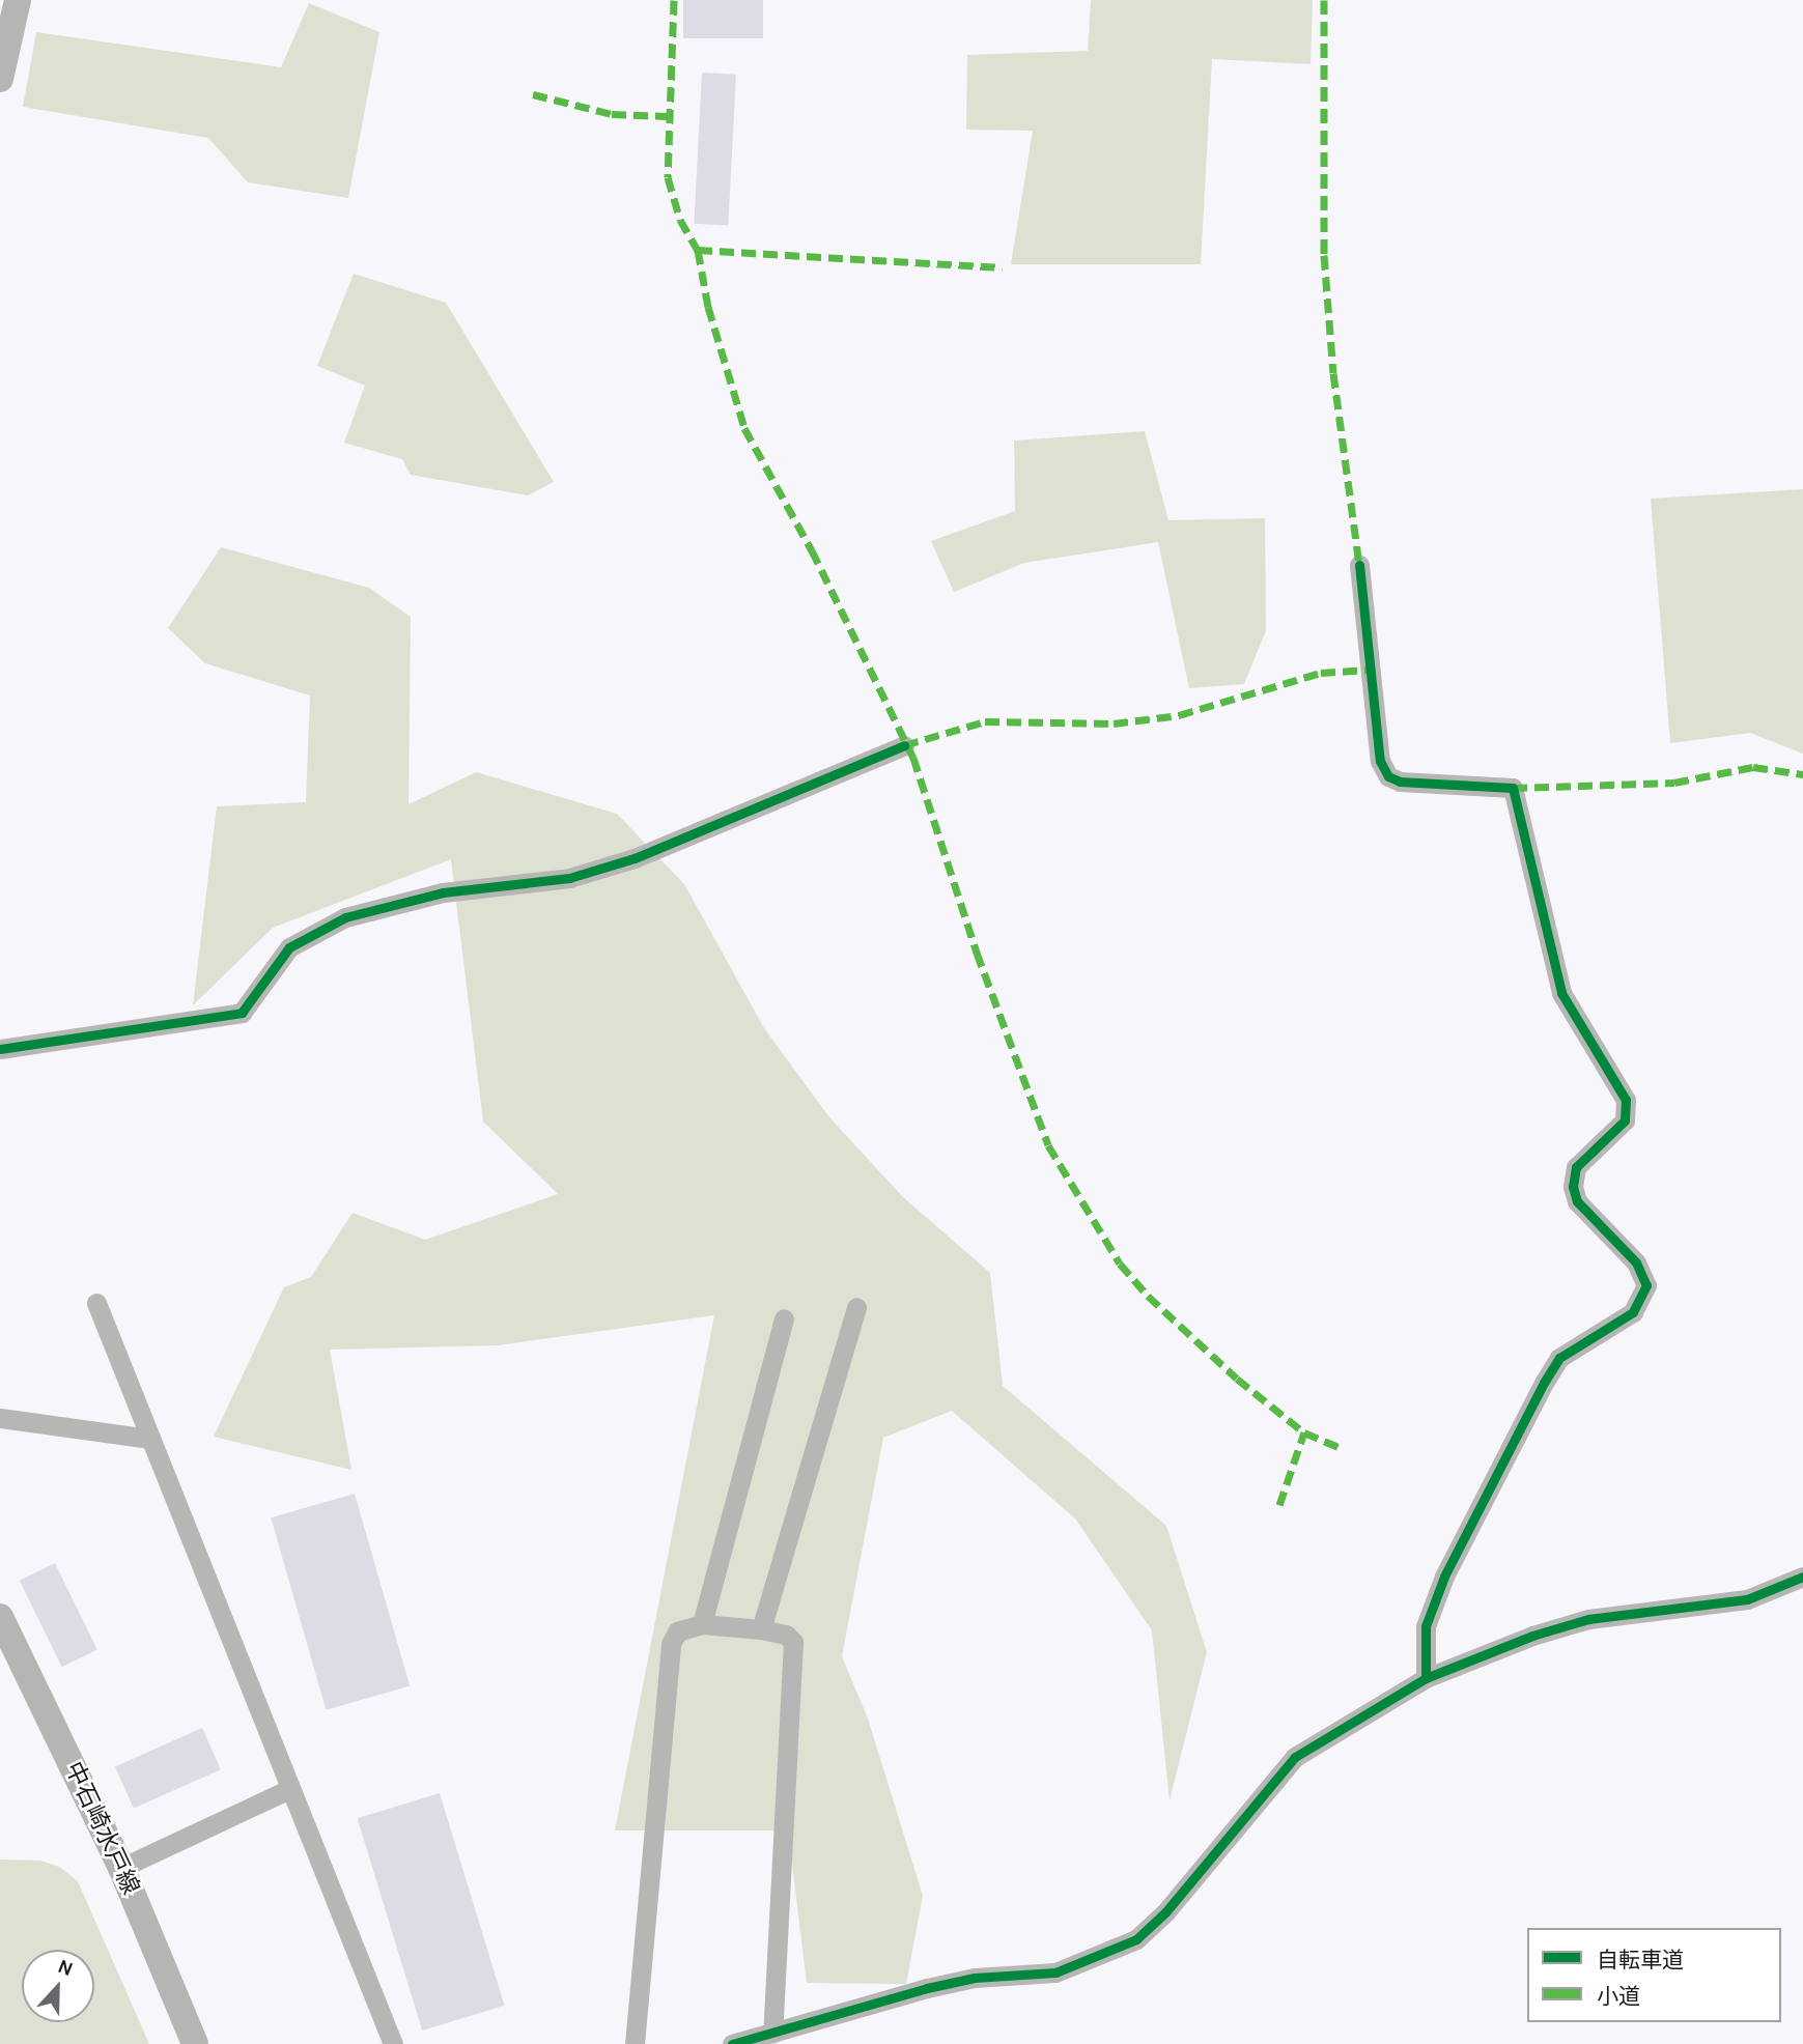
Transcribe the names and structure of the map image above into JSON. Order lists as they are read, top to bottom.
{
  "streets": {
    "main road": ["中石崎水戸線"]
  },
  "legend": ["自転車道", "小道"],
  "north": "top"
}
